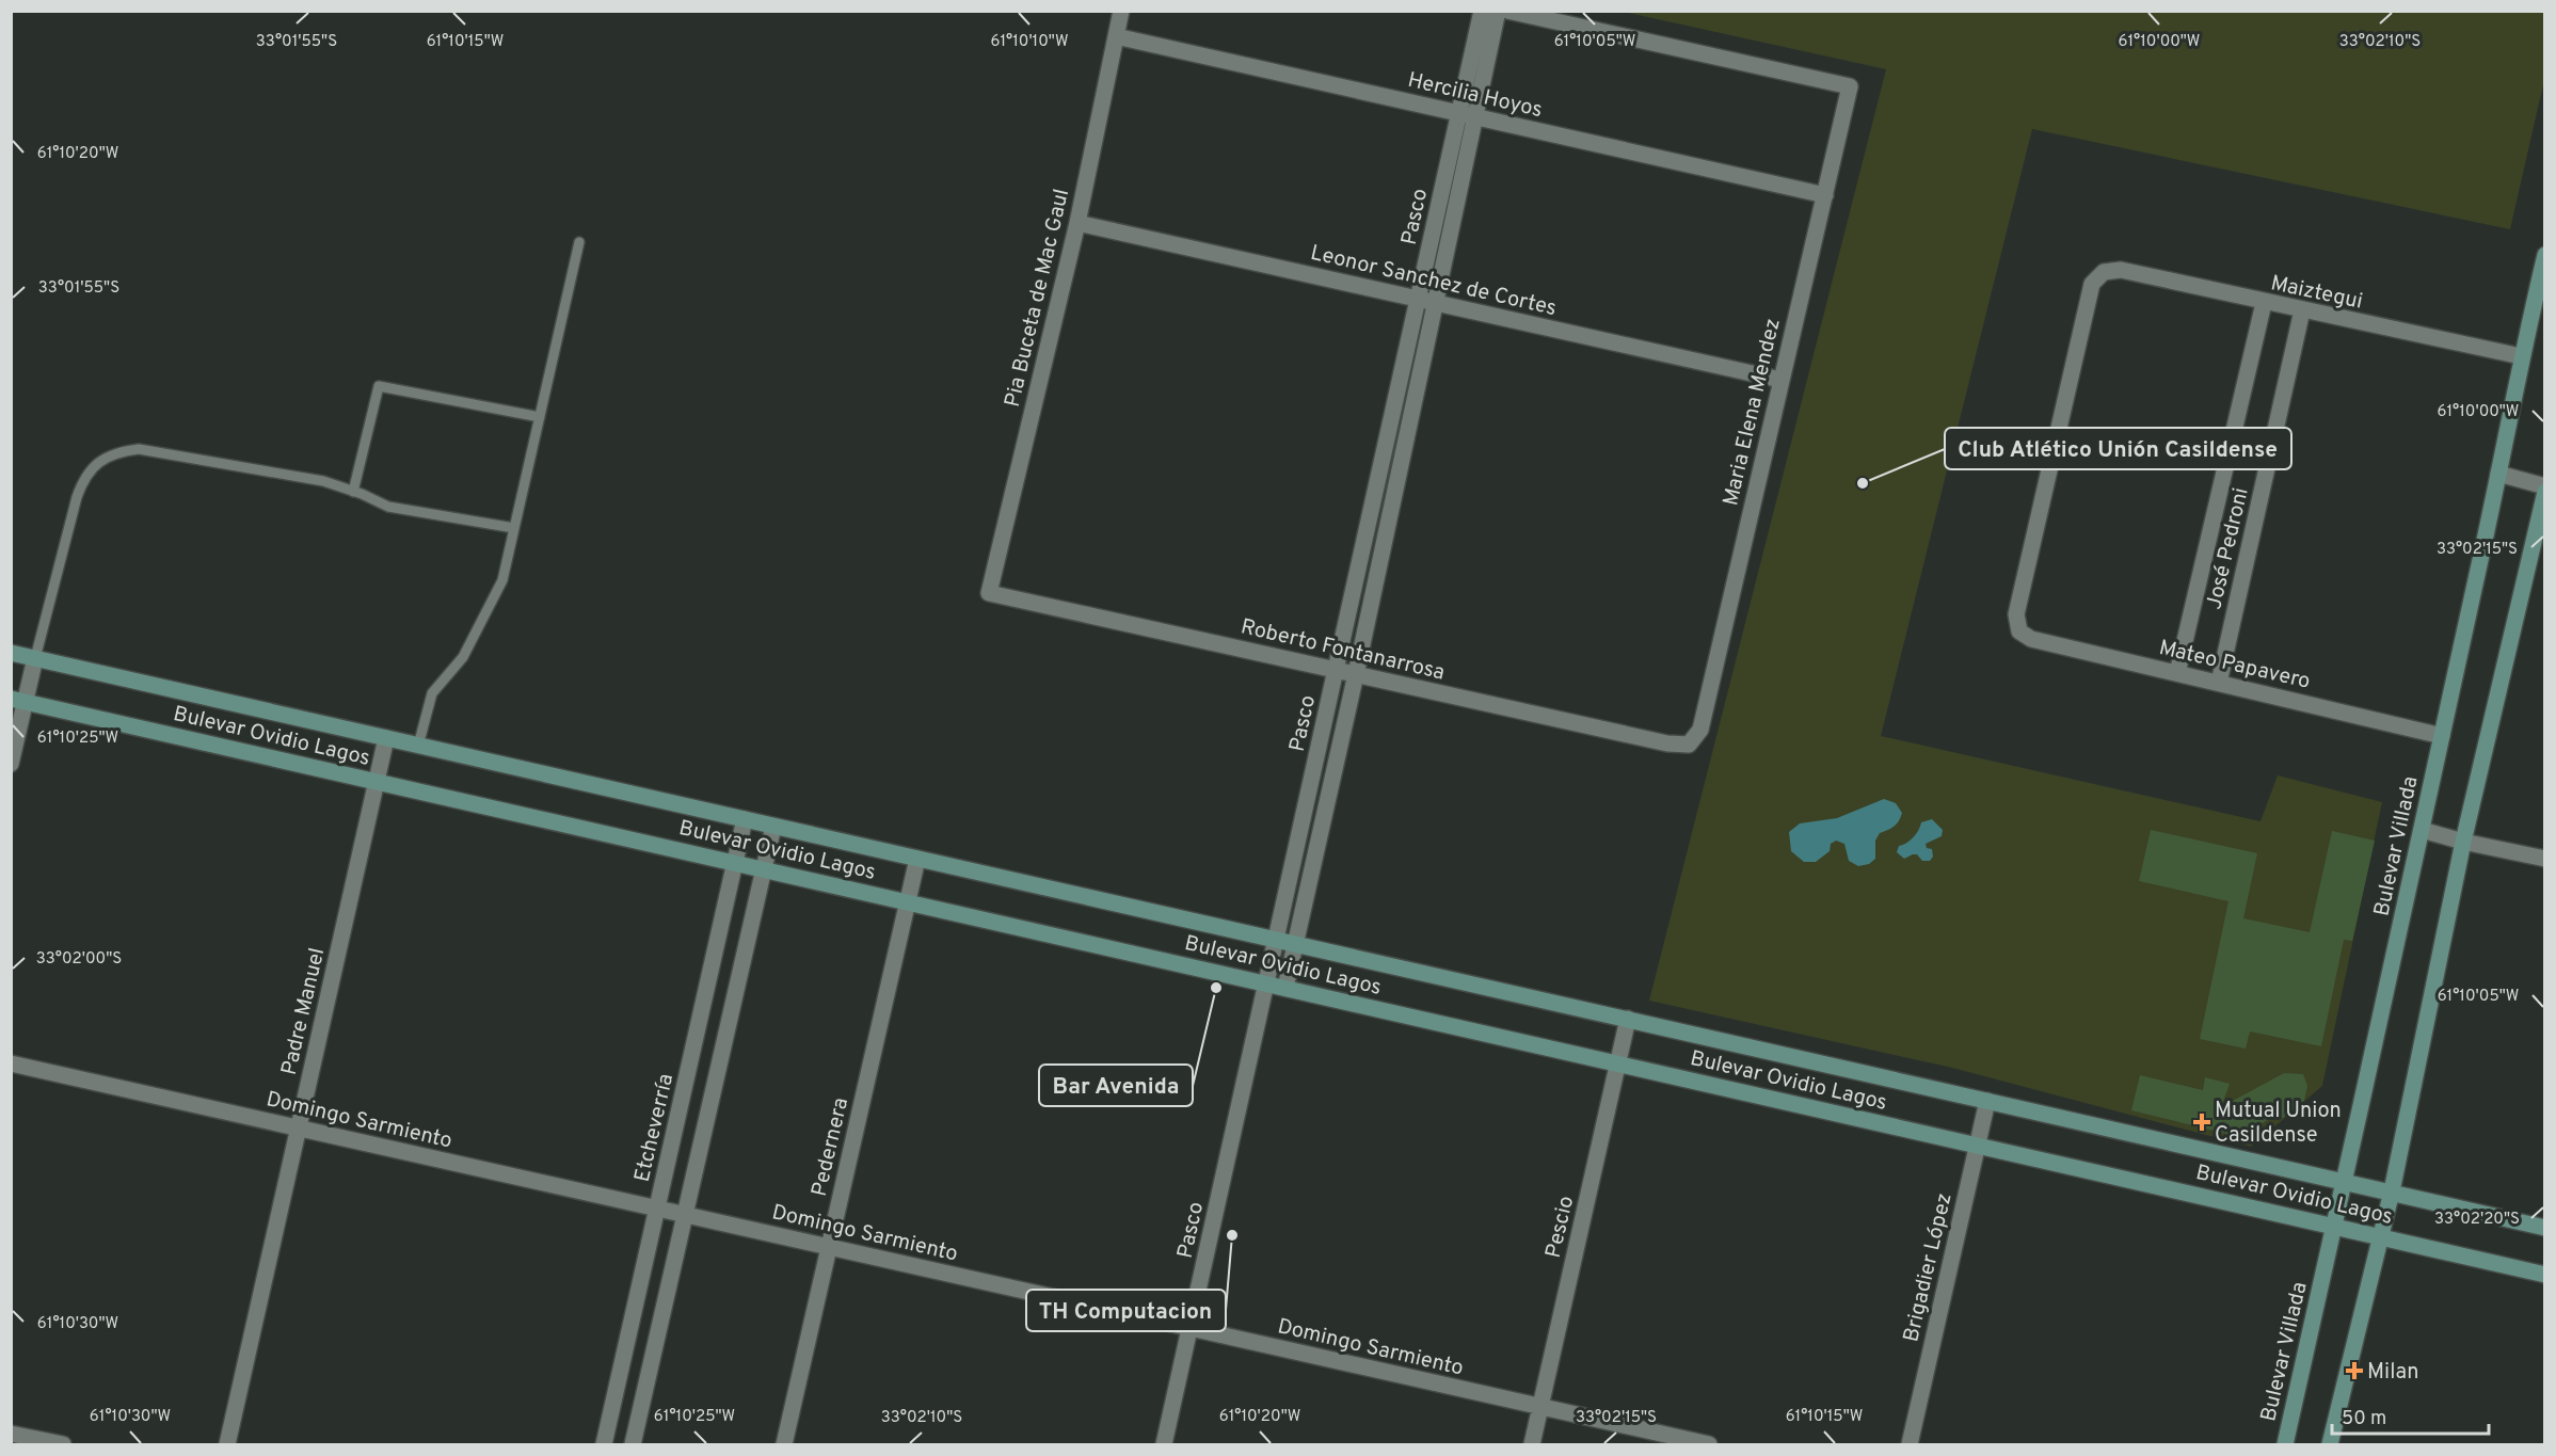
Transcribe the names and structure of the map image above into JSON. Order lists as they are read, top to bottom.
{
  "streets": {
    "main road": ["Bulevar Ovidio Lagos", "Bulevar Villada"],
    "street": [
      "Hercilia Hoyos",
      "Pasco",
      "Leonor Sanchez de Cortes",
      "Maiztegui",
      "Pia Buceta de Mac Gaul",
      "Maria Elena Mendez",
      "José Pedroni",
      "Roberto Fontanarrosa",
      "Mateo Papavero",
      "Padre Manuel",
      "Domingo Sarmiento",
      "Etcheverría",
      "Pedernera",
      "Pescio",
      "Brigadier López"
    ]
  },
  "crossings": [
    ["Hercilia Hoyos", "Pasco"],
    ["Hercilia Hoyos", "Pia Buceta de Mac Gaul"],
    ["Hercilia Hoyos", "Maria Elena Mendez"],
    ["Pasco", "Leonor Sanchez de Cortes"],
    ["Pasco", "Roberto Fontanarrosa"],
    ["Pasco", "Bulevar Ovidio Lagos"],
    ["Pasco", "Domingo Sarmiento"],
    ["Leonor Sanchez de Cortes", "Pia Buceta de Mac Gaul"],
    ["Leonor Sanchez de Cortes", "Maria Elena Mendez"],
    ["Maiztegui", "José Pedroni"],
    ["Maiztegui", "Mateo Papavero"],
    ["Maiztegui", "Bulevar Villada"],
    ["Pia Buceta de Mac Gaul", "Roberto Fontanarrosa"],
    ["Maria Elena Mendez", "Roberto Fontanarrosa"],
    ["José Pedroni", "Mateo Papavero"],
    ["Mateo Papavero", "Bulevar Villada"],
    ["Bulevar Ovidio Lagos", "Bulevar Villada"],
    ["Bulevar Ovidio Lagos", "Padre Manuel"],
    ["Bulevar Ovidio Lagos", "Etcheverría"],
    ["Bulevar Ovidio Lagos", "Pedernera"],
    ["Bulevar Ovidio Lagos", "Pescio"],
    ["Bulevar Ovidio Lagos", "Brigadier López"],
    ["Padre Manuel", "Domingo Sarmiento"],
    ["Domingo Sarmiento", "Etcheverría"],
    ["Domingo Sarmiento", "Pedernera"],
    ["Domingo Sarmiento", "Pescio"]
  ],
  "places": {
    "other": ["Club Atlético Unión Casildense", "Bar Avenida", "TH Computacion"],
    "health": ["Mutual Union Casildense", "Milan"]
  },
  "scale_bar": "50 m",
  "coordinates": [
    "33°01'55\"S",
    "33°02'10\"S",
    "61°10'15\"W",
    "61°10'10\"W",
    "61°10'05\"W",
    "61°10'00\"W",
    "61°10'20\"W",
    "33°02'15\"S",
    "61°10'25\"W",
    "33°02'00\"S",
    "33°02'20\"S",
    "61°10'30\"W"
  ]
}
